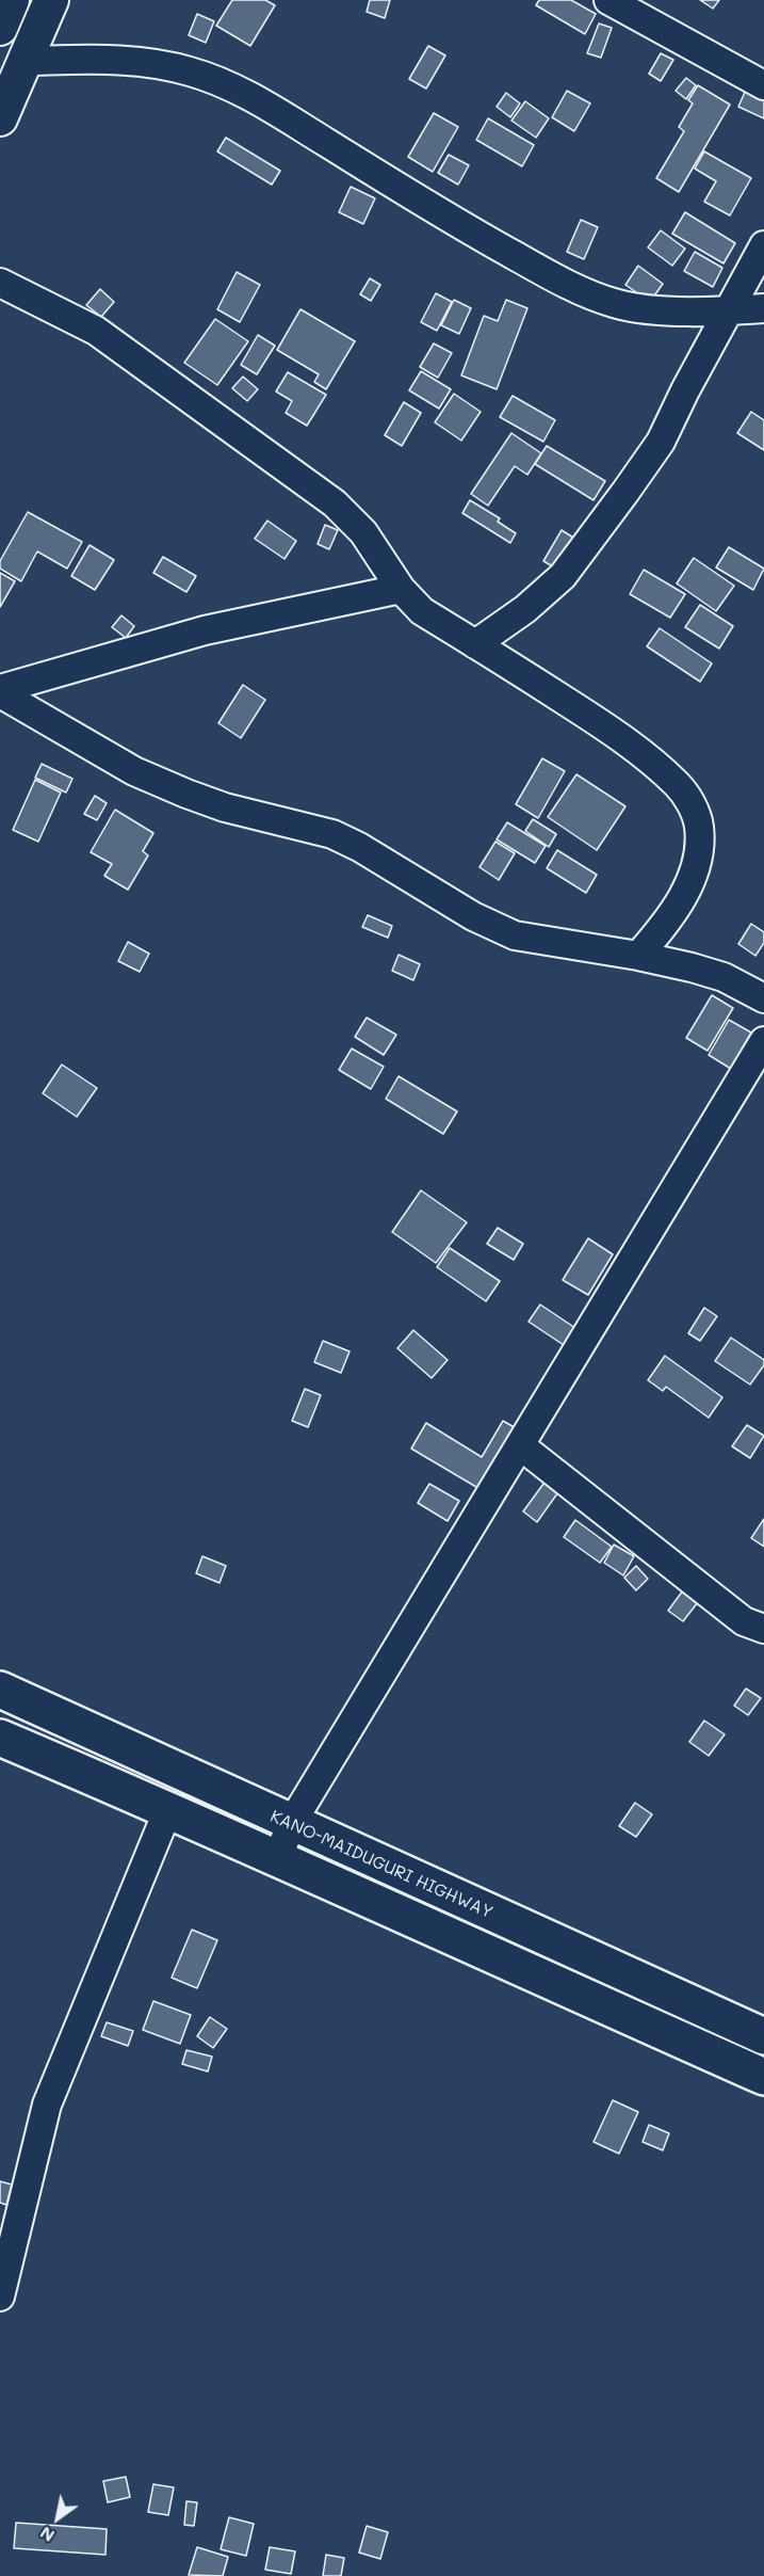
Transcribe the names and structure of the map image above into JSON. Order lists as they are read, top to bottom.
{
  "streets": {
    "highway": ["KANO-MAIDUGURI HIGHWAY"]
  },
  "north": "bottom left"
}
